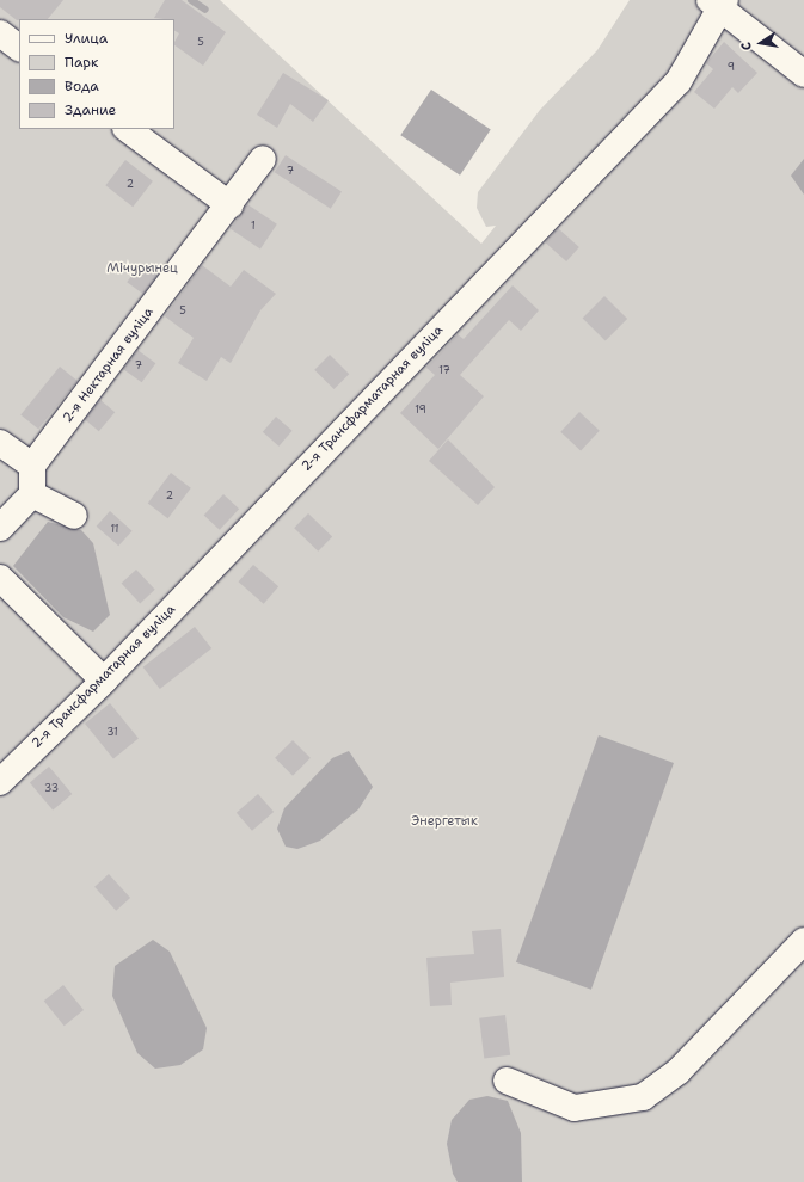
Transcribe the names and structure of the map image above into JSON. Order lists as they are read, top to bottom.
{
  "streets": {
    "lane": ["2-я Нектарная вуліца", "2-я Трансфарматарная вуліца"]
  },
  "parks": ["Мічурынец", "Энергетык"],
  "house_numbers": [
    "5",
    "9",
    "7",
    "2",
    "1",
    "5",
    "7",
    "17",
    "19",
    "2",
    "11",
    "31",
    "33"
  ],
  "legend": [
    "Улица",
    "Парк",
    "Вода",
    "Здание"
  ],
  "north": "left"
}
